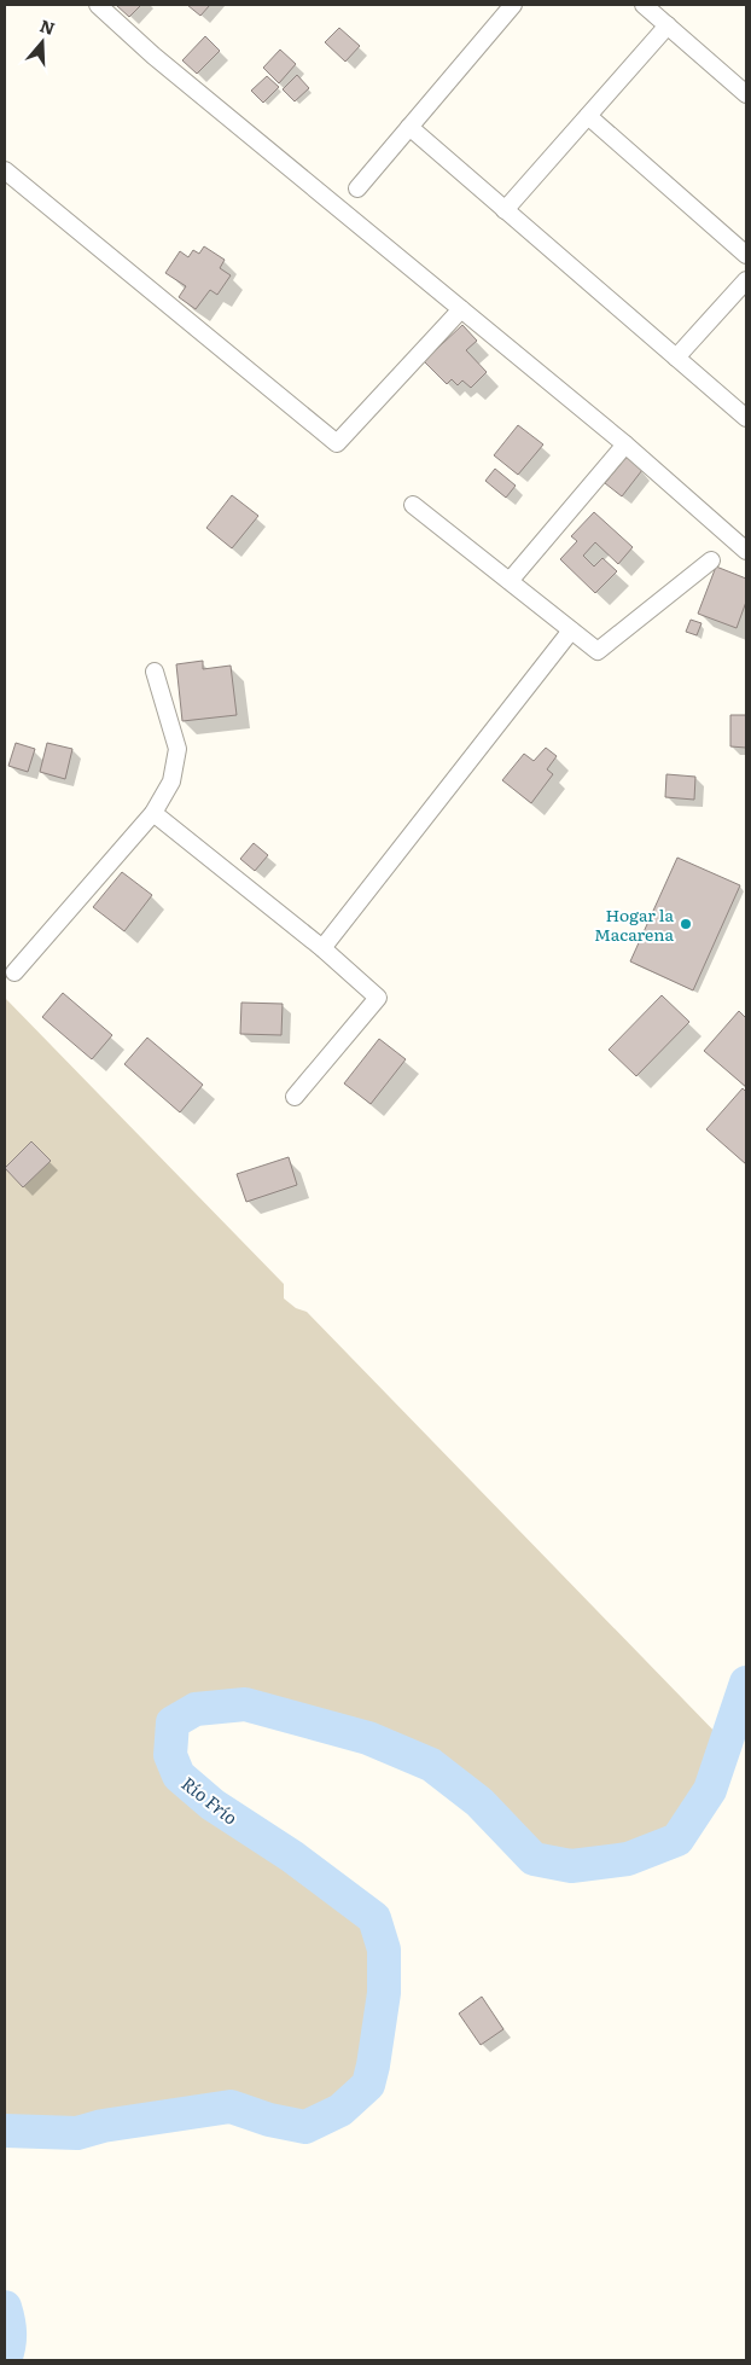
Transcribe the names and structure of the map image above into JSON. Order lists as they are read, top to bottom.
{
  "water": ["Río Frío"],
  "places": ["Hogar la Macarena"],
  "north": "top"
}
